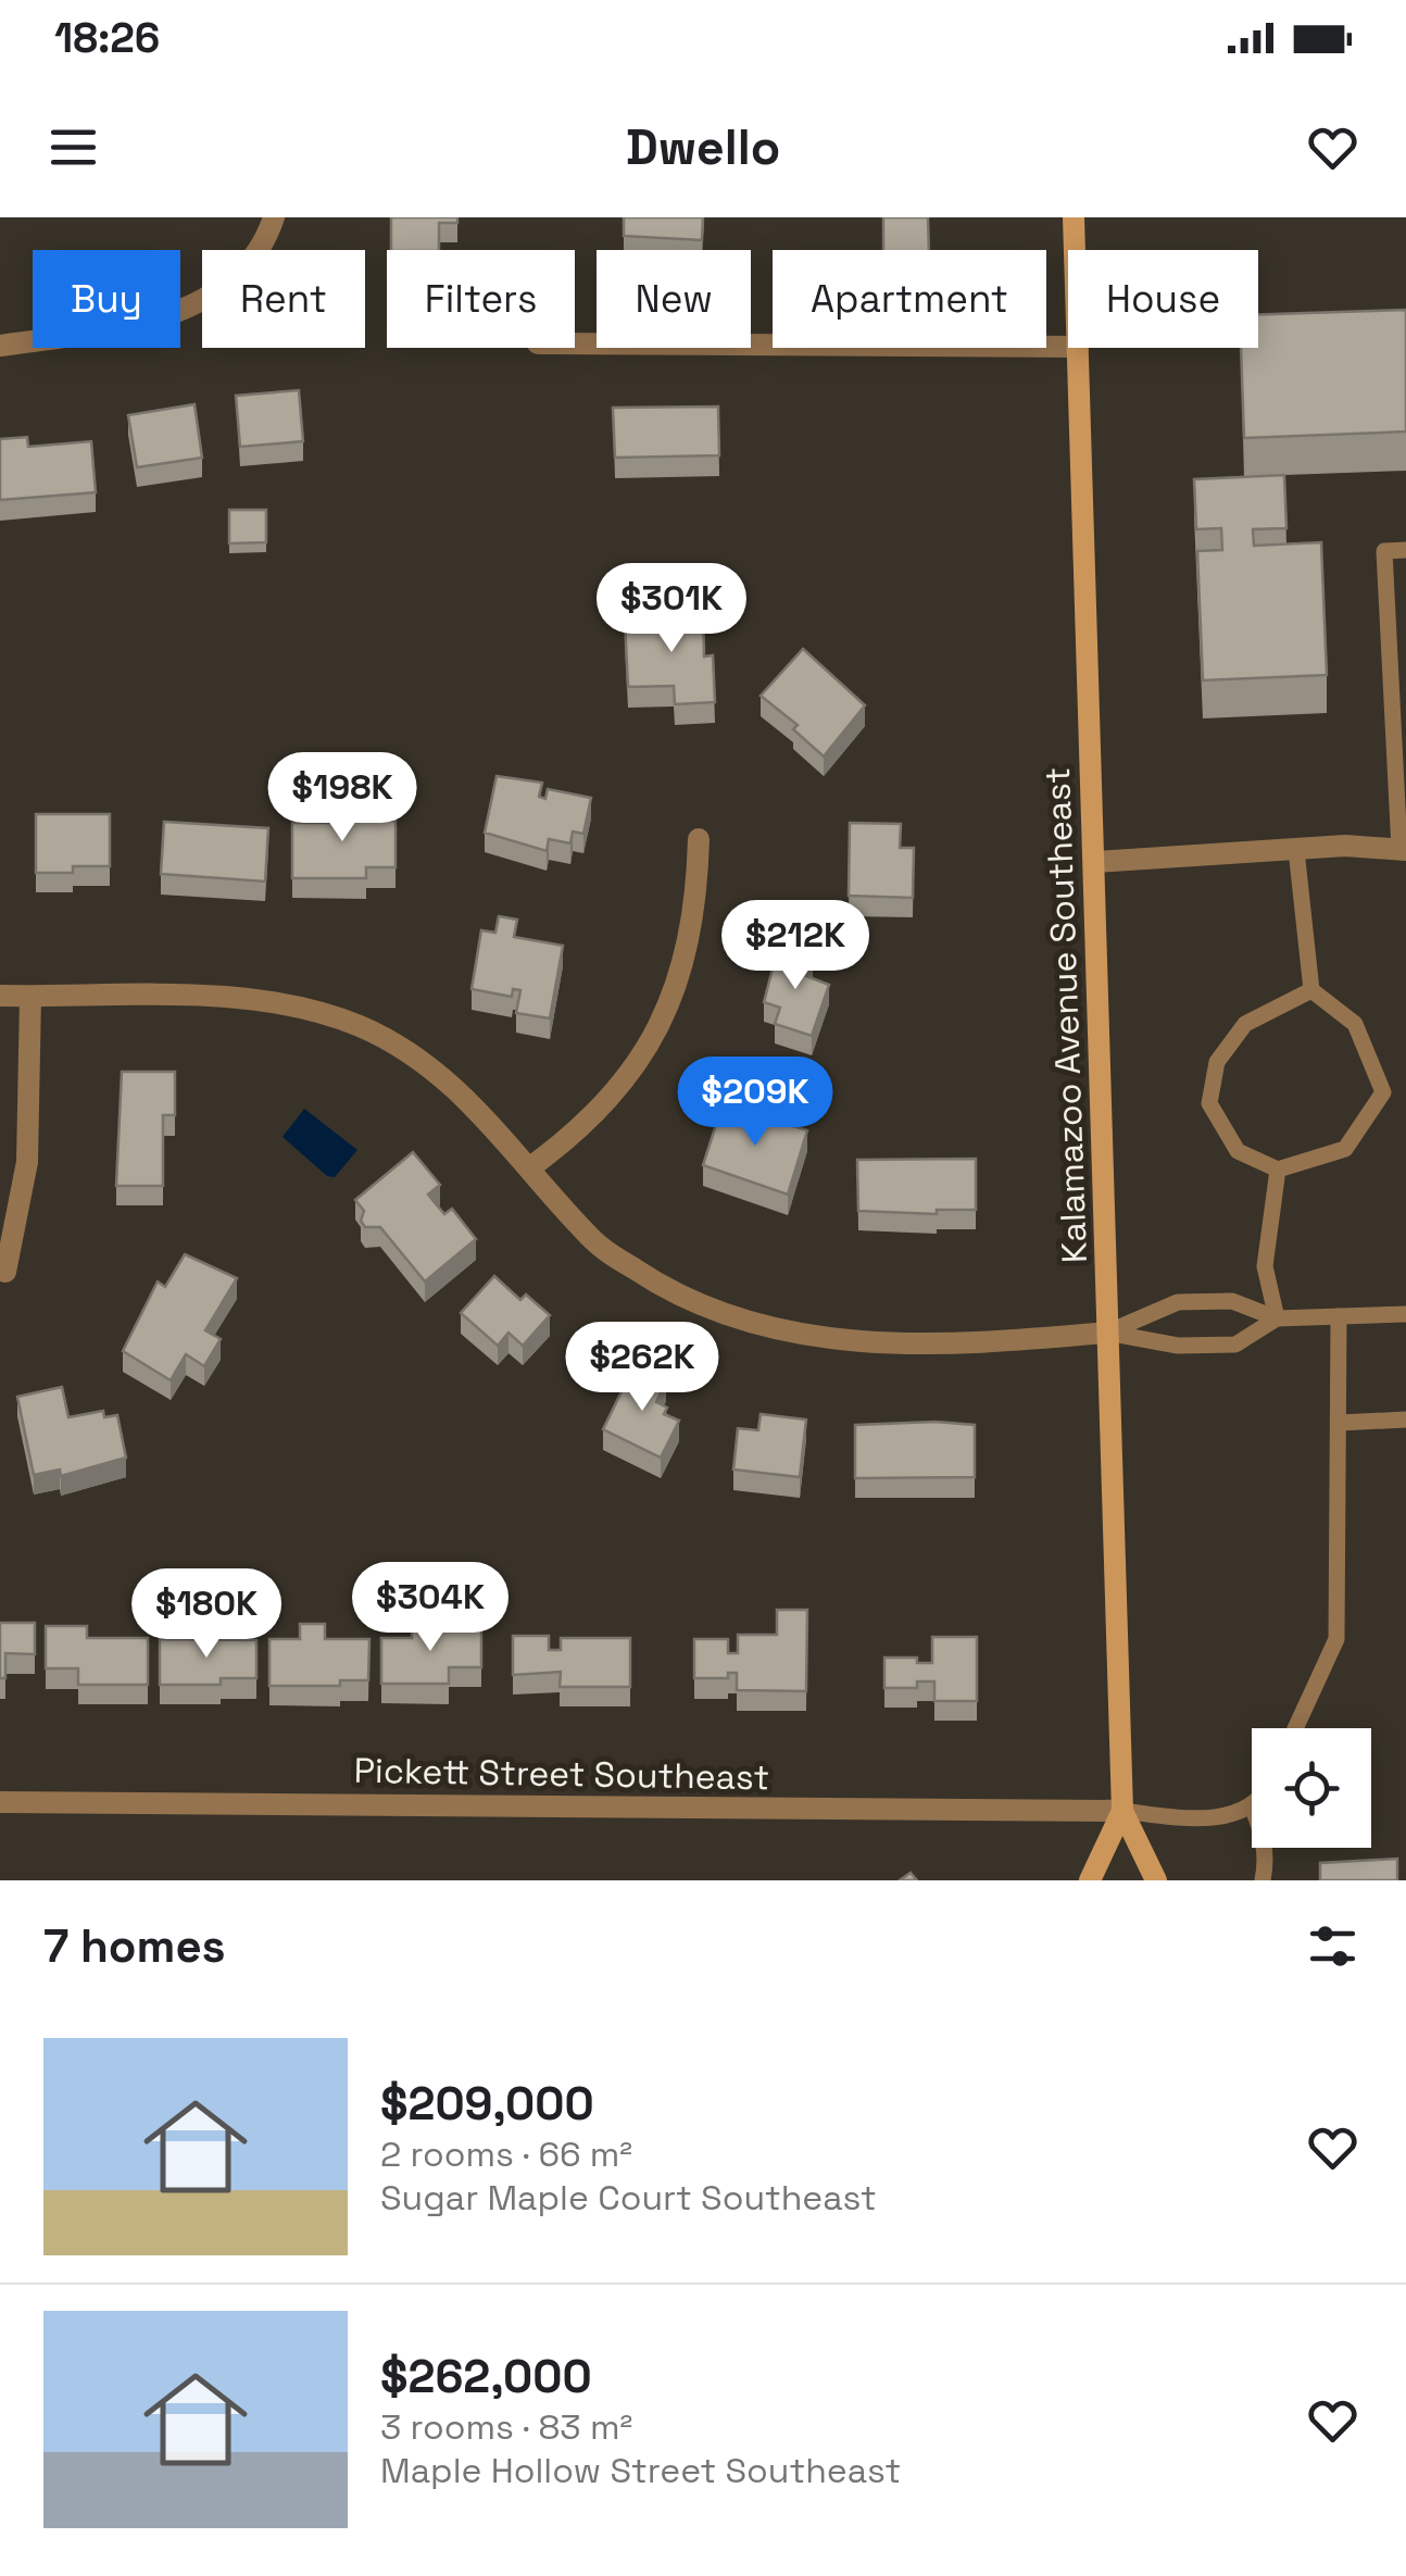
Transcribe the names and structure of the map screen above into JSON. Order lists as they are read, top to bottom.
{
  "streets": {
    "main road": ["Kalamazoo Avenue Southeast"],
    "street": ["Pickett Street Southeast"]
  },
  "crossings": [
    ["Kalamazoo Avenue Southeast", "Pickett Street Southeast"]
  ],
  "page": {
    "status": "18:26",
    "header": "Dwello",
    "chip": [
      "Buy",
      "Rent",
      "Filters",
      "New",
      "Apartment",
      "House"
    ],
    "price": [
      "$301K",
      "$198K",
      "$212K",
      "$209K",
      "$262K",
      "$304K",
      "$180K"
    ],
    "heading": "7 homes",
    "list": [
      {
        "name": "$209,000",
        "note": "2 rooms · 66 m² · Sugar Maple Court Southeast"
      },
      {
        "name": "$262,000",
        "note": "3 rooms · 83 m² · Maple Hollow Street Southeast"
      }
    ]
  }
}
